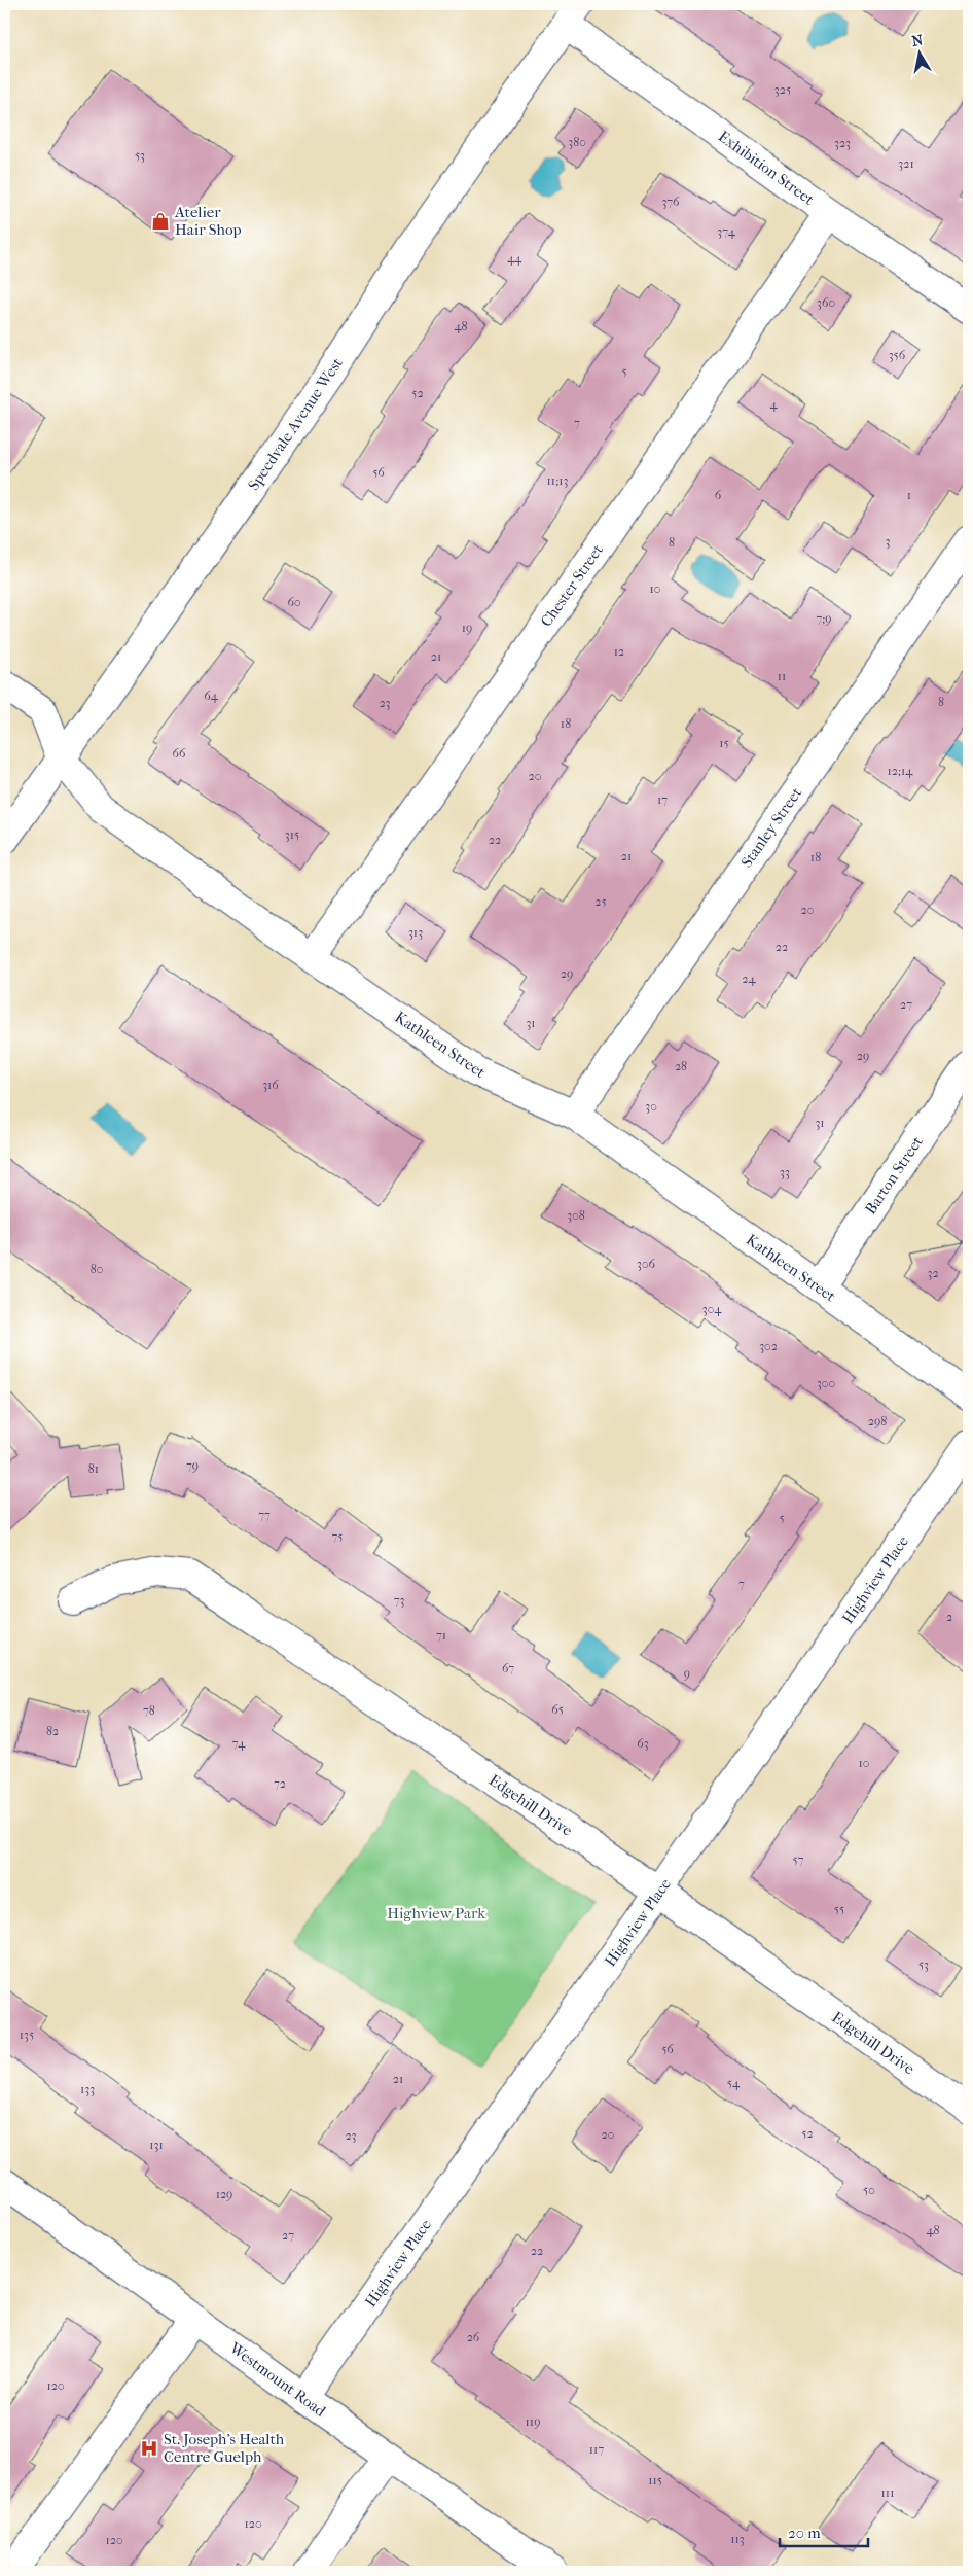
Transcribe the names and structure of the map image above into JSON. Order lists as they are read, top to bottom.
{
  "streets": {
    "street": [
      "Exhibition Street",
      "Speedvale Avenue West",
      "Chester Street",
      "Stanley Street",
      "Kathleen Street",
      "Barton Street",
      "Highview Place",
      "Edgehill Drive",
      "Westmount Road"
    ]
  },
  "crossings": [
    ["Exhibition Street", "Speedvale Avenue West"],
    ["Exhibition Street", "Chester Street"],
    ["Speedvale Avenue West", "Kathleen Street"],
    ["Chester Street", "Kathleen Street"],
    ["Stanley Street", "Kathleen Street"],
    ["Kathleen Street", "Barton Street"],
    ["Highview Place", "Edgehill Drive"],
    ["Highview Place", "Westmount Road"]
  ],
  "parks": ["Highview Park"],
  "places": {
    "shop": ["Atelier Hair Shop"],
    "hospital": ["St. Joseph's Health Centre Guelph"]
  },
  "house_numbers": [
    "325",
    "380",
    "323",
    "53",
    "321",
    "376",
    "374",
    "44",
    "360",
    "48",
    "356",
    "5",
    "52",
    "4",
    "7",
    "56",
    "11;13",
    "6",
    "1",
    "3",
    "8",
    "10",
    "60",
    "7;9",
    "19",
    "12",
    "21",
    "11",
    "64",
    "8",
    "23",
    "18",
    "15",
    "66",
    "12;14",
    "20",
    "17",
    "315",
    "22",
    "21",
    "18",
    "25",
    "20",
    "313",
    "22",
    "29",
    "24",
    "27",
    "31",
    "29",
    "28",
    "316",
    "30",
    "31",
    "33",
    "308",
    "306",
    "80",
    "32",
    "304",
    "302",
    "300",
    "298",
    "79",
    "81",
    "77",
    "5",
    "75",
    "7",
    "73",
    "2",
    "71",
    "67",
    "9",
    "65",
    "78",
    "82",
    "74",
    "63",
    "10",
    "72",
    "57",
    "55",
    "53",
    "135",
    "56",
    "21",
    "54",
    "133",
    "52",
    "20",
    "23",
    "131",
    "50",
    "129",
    "48",
    "27",
    "22",
    "26",
    "120",
    "119",
    "117",
    "115",
    "111",
    "120",
    "113",
    "120"
  ],
  "scale_bar": "20 m",
  "north": "top"
}
